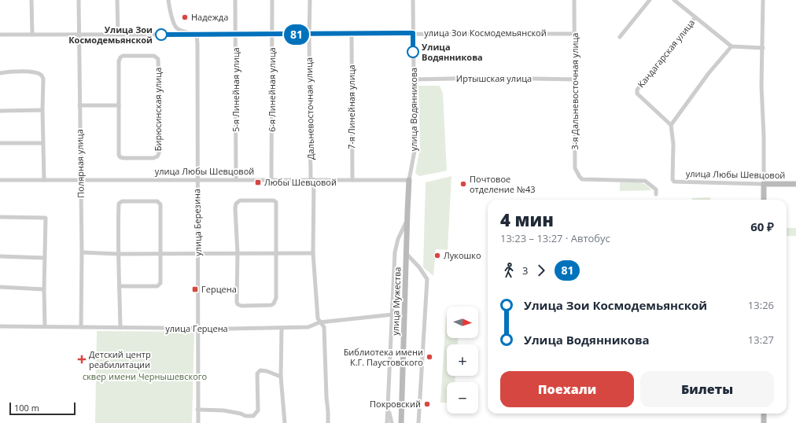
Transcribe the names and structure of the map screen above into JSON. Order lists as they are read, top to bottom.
{
  "streets": {
    "street": [
      "улица Зои Космодемьянской",
      "Кандагарская улица",
      "Иртышская улица",
      "5-я Линейная улица",
      "6-я Линейная улица",
      "3-я Дальневосточная улица",
      "7-я Линейная улица",
      "Дальневосточная улица",
      "Бирюсинская улица",
      "улица Водянникова",
      "Полярная улица",
      "улица Любы Шевцовой",
      "улица Березина",
      "улица Мужества",
      "улица Герцена"
    ]
  },
  "crossings": [
    ["улица Зои Космодемьянской", "5-я Линейная улица"],
    ["улица Зои Космодемьянской", "6-я Линейная улица"],
    ["улица Зои Космодемьянской", "3-я Дальневосточная улица"],
    ["улица Зои Космодемьянской", "7-я Линейная улица"],
    ["улица Зои Космодемьянской", "Дальневосточная улица"],
    ["улица Зои Космодемьянской", "улица Водянникова"],
    ["улица Зои Космодемьянской", "Полярная улица"],
    ["улица Зои Космодемьянской", "улица Березина"],
    ["Кандагарская улица", "улица Любы Шевцовой"],
    ["Иртышская улица", "3-я Дальневосточная улица"],
    ["Иртышская улица", "улица Водянникова"],
    ["5-я Линейная улица", "улица Любы Шевцовой"],
    ["6-я Линейная улица", "улица Любы Шевцовой"],
    ["7-я Линейная улица", "улица Любы Шевцовой"],
    ["Дальневосточная улица", "улица Любы Шевцовой"],
    ["Дальневосточная улица", "улица Герцена"],
    ["улица Водянникова", "улица Любы Шевцовой"],
    ["улица Водянникова", "улица Мужества"],
    ["Полярная улица", "улица Любы Шевцовой"],
    ["Полярная улица", "улица Герцена"],
    ["улица Любы Шевцовой", "улица Березина"],
    ["улица Любы Шевцовой", "улица Мужества"],
    ["улица Березина", "улица Герцена"]
  ],
  "parks": ["сквер имени Чернышевского"],
  "places": {
    "other": [
      "Надежда",
      "Улица Зои Космодемьянской",
      "Улица Водянникова",
      "Почтовое отделение №43",
      "Лукошко",
      "Библиотека имени К.Г. Паустовского",
      "Покровский"
    ],
    "transit": ["Любы Шевцовой", "Герцена"],
    "health": ["Детский центр реабилитации"]
  },
  "lines": ["bus line 81"],
  "scale_bar": "100 m",
  "north": "right",
  "page": {
    "on_map": "81",
    "heading": ["4 мин", "13:23 – 13:27 · Автобус", "60 ₽"],
    "legs": ["3", "81"],
    "list": [
      {
        "name": "Улица Зои Космодемьянской",
        "value": "13:26"
      },
      {
        "name": "Улица Водянникова",
        "value": "13:27"
      }
    ],
    "map_buttons": ["+", "−"],
    "buttons": ["Поехали", "Билеты"],
    "scale": "100 m"
  }
}
